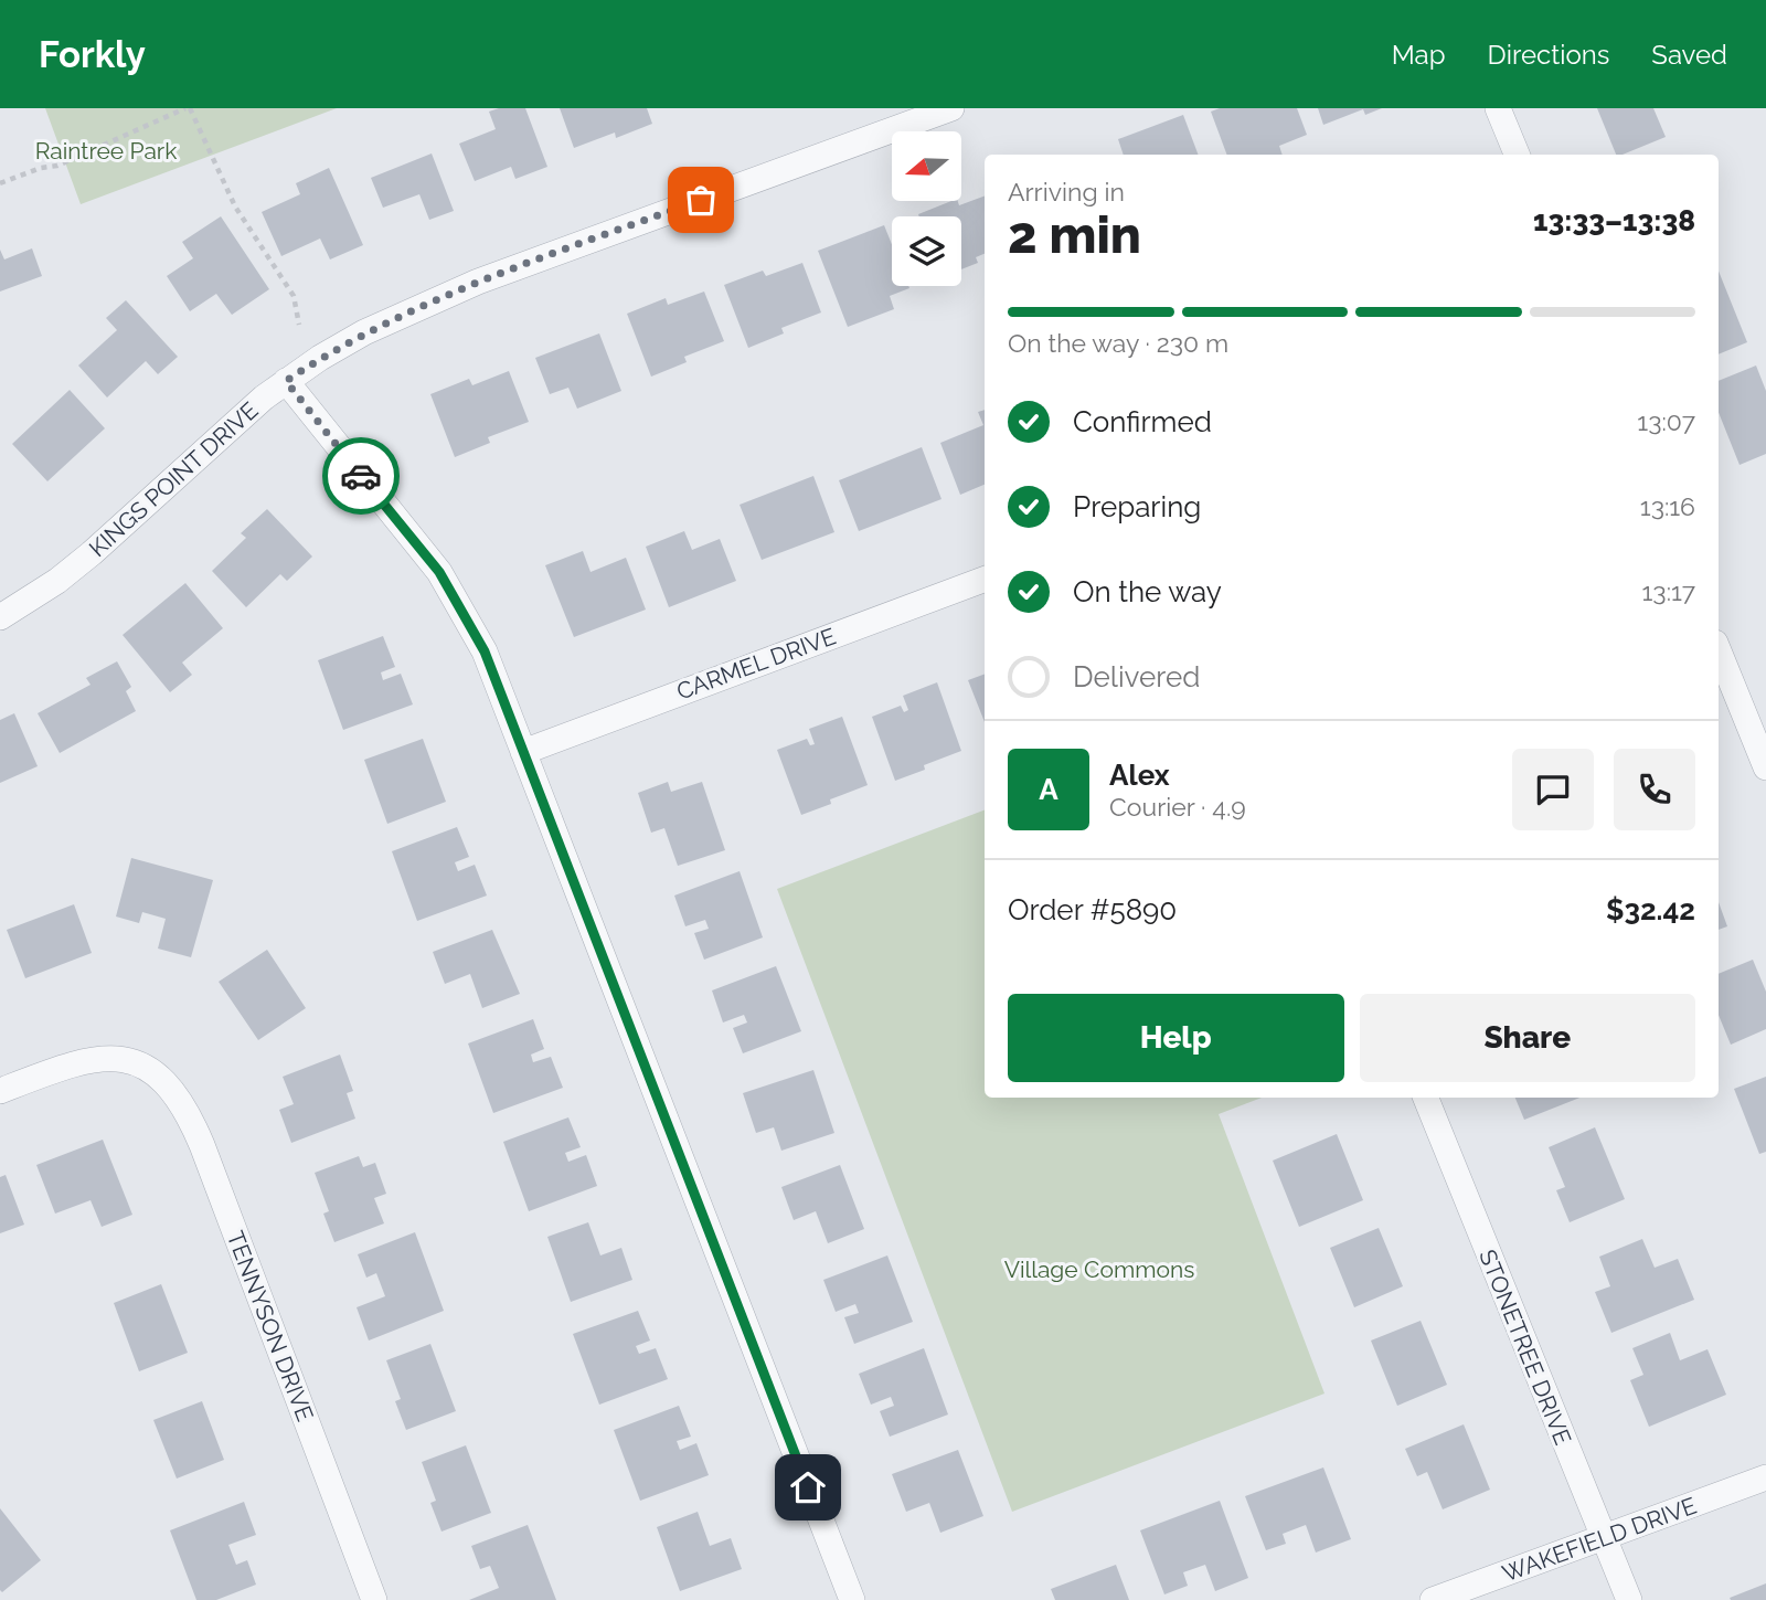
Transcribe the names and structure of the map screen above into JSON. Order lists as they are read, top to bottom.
{
  "streets": {
    "street": [
      "KINGS POINT DRIVE",
      "CARMEL DRIVE",
      "TENNYSON DRIVE",
      "STONETREE DRIVE",
      "WAKEFIELD DRIVE"
    ]
  },
  "crossings": [
    ["STONETREE DRIVE", "WAKEFIELD DRIVE"]
  ],
  "parks": ["Raintree Park", "Village Commons"],
  "north": "left",
  "page": {
    "header": "Forkly",
    "nav": ["Map", "Directions", "Saved"],
    "heading": ["2 min", "Arriving in", "13:33–13:38"],
    "panel": [
      "Alex",
      "Courier · 4.9",
      "Order #5890",
      "$32.42"
    ],
    "bar": "On the way · 230 m",
    "list": [
      ["Confirmed", "13:07"],
      ["Preparing", "13:16"],
      ["On the way", "13:17"],
      "Delivered"
    ],
    "round": "A",
    "buttons": ["Help", "Share"]
  }
}
